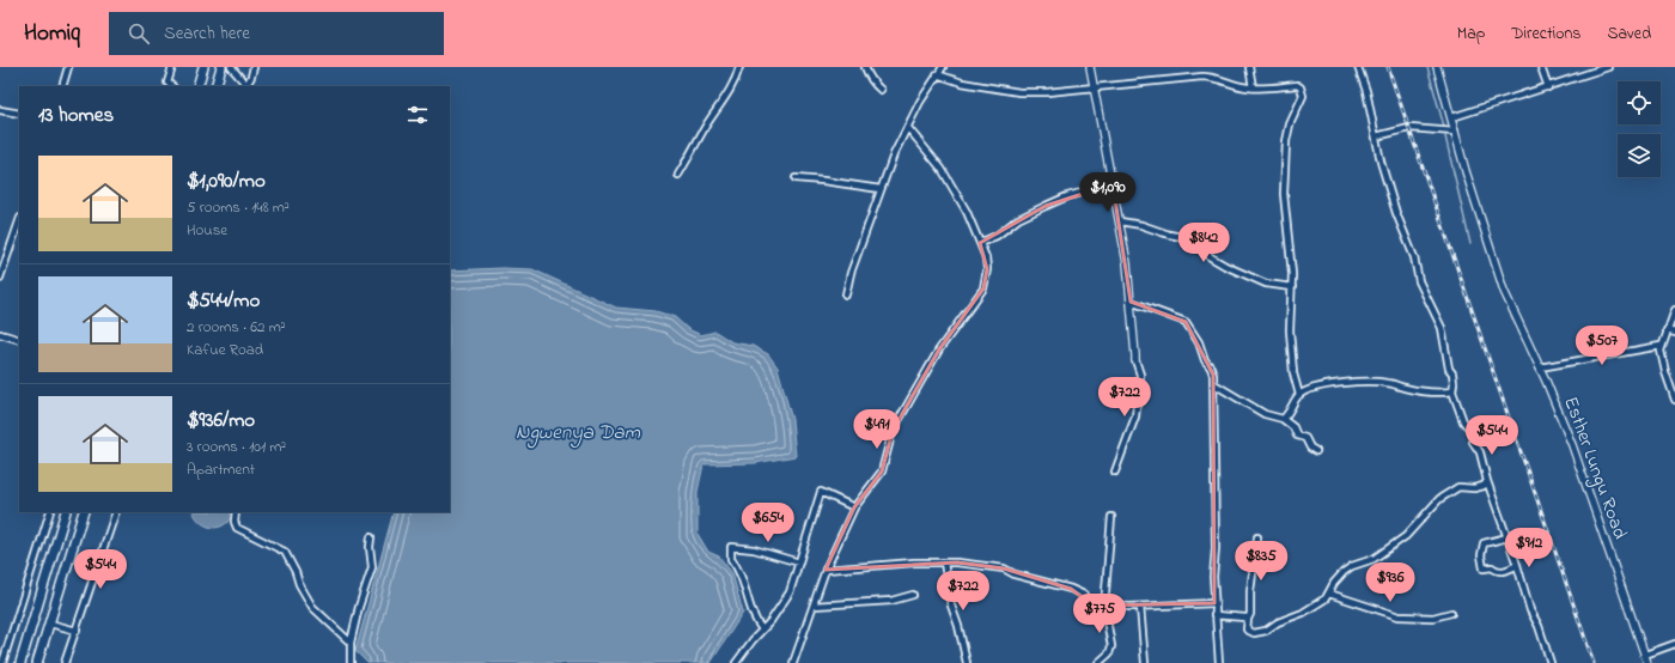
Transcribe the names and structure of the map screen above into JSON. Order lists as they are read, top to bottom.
{
  "streets": {
    "street": ["Esther Lungu Road"]
  },
  "water": ["Ngwenya Dam"],
  "page": {
    "header": "Homiq",
    "search": "Search here",
    "nav": ["Map", "Directions", "Saved"],
    "heading": "13 homes",
    "list": [
      {
        "name": "$1,090/mo",
        "note": "5 rooms · 148 m² · House"
      },
      {
        "name": "$544/mo",
        "note": "2 rooms · 62 m² · Kafue Road"
      },
      {
        "name": "$936/mo",
        "note": "3 rooms · 101 m² · Apartment"
      }
    ],
    "price": [
      "$1,090",
      "$842",
      "$507",
      "$722",
      "$491",
      "$544",
      "$654",
      "$912",
      "$835",
      "$544",
      "$936",
      "$722",
      "$775"
    ]
  }
}
